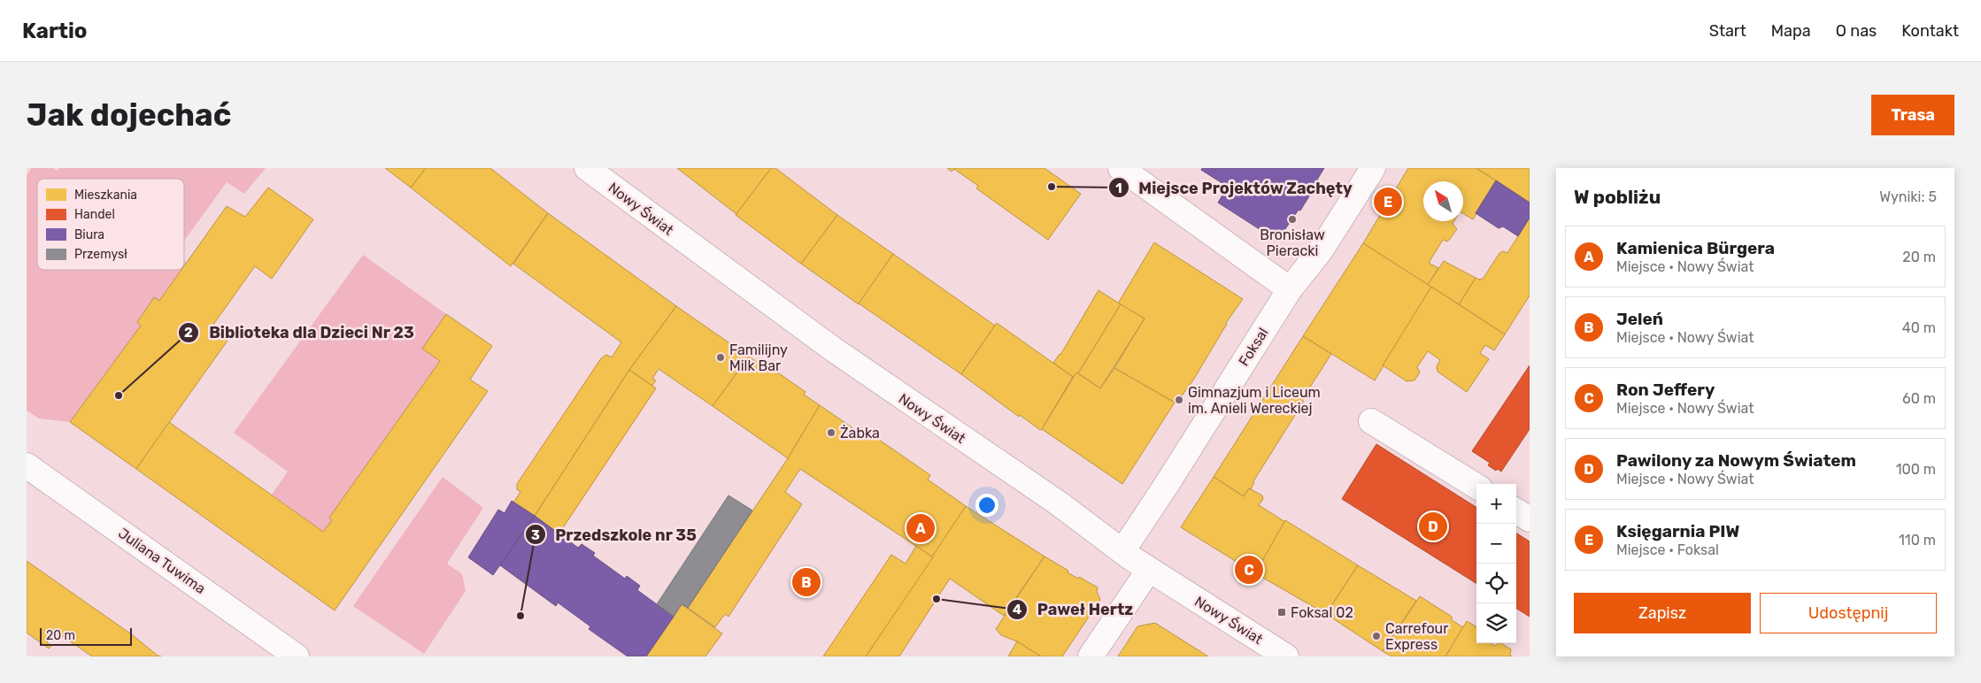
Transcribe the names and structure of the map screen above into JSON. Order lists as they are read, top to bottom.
{
  "streets": {
    "street": ["Nowy Świat", "Foksal", "Juliana Tuwima"]
  },
  "crossings": [
    ["Nowy Świat", "Foksal"]
  ],
  "places": {
    "other": [
      "Miejsce Projektów Zachęty",
      "Bronisław Pieracki",
      "Familijny Milk Bar",
      "Biblioteka dla Dzieci Nr 23",
      "Gimnazjum i Liceum im. Anieli Wereckiej",
      "Żabka",
      "Paweł Hertz",
      "Przedszkole nr 35",
      "Carrefour Express"
    ],
    "transit": ["Foksal 02"]
  },
  "legend": [
    "Mieszkania",
    "Handel",
    "Biura",
    "Przemysł"
  ],
  "scale_bar": "20 m",
  "north": "top left",
  "page": {
    "header": "Kartio",
    "nav": [
      "Start",
      "Mapa",
      "O nas",
      "Kontakt"
    ],
    "buttons": [
      "Trasa",
      ["Zapisz", "Udostępnij"]
    ],
    "title": "Jak dojechać",
    "heading": ["W pobliżu", "Wyniki: 5"],
    "pins": [
      "E",
      "D",
      "A",
      "C",
      "B"
    ],
    "list": [
      {
        "mark": "A",
        "name": "Kamienica Bürgera",
        "note": "Miejsce · Nowy Świat",
        "value": "20 m"
      },
      {
        "mark": "B",
        "name": "Jeleń",
        "note": "Miejsce · Nowy Świat",
        "value": "40 m"
      },
      {
        "mark": "C",
        "name": "Ron Jeffery",
        "note": "Miejsce · Nowy Świat",
        "value": "60 m"
      },
      {
        "mark": "D",
        "name": "Pawilony za Nowym Światem",
        "note": "Miejsce · Nowy Świat",
        "value": "100 m"
      },
      {
        "mark": "E",
        "name": "Księgarnia PIW",
        "note": "Miejsce · Foksal",
        "value": "110 m"
      }
    ],
    "map_buttons": ["+", "−"],
    "scale": "20 m"
  }
}
